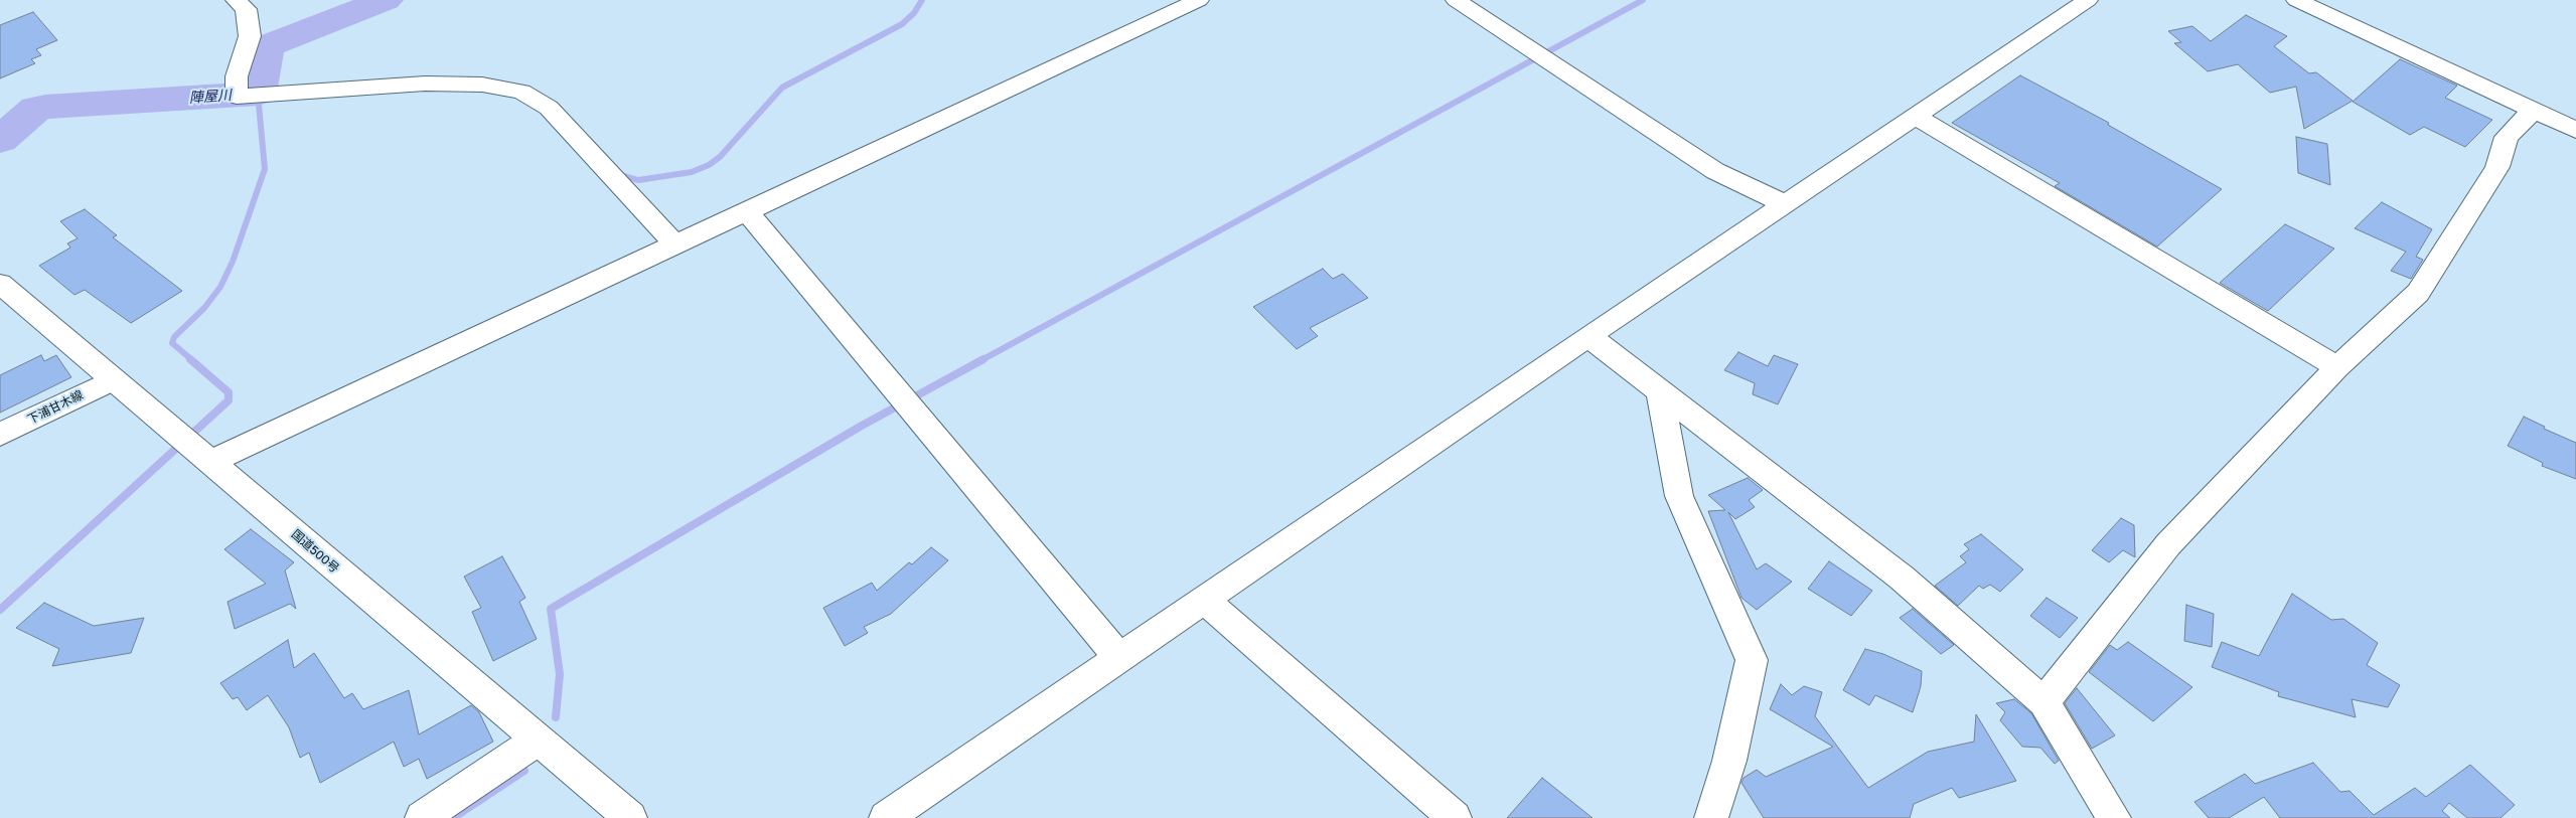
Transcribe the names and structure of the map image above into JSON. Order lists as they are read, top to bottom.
{
  "streets": {
    "main road": ["下浦甘木線", "国道500号"]
  },
  "crossings": [
    ["下浦甘木線", "国道500号"]
  ],
  "water": ["陣屋川"]
}
